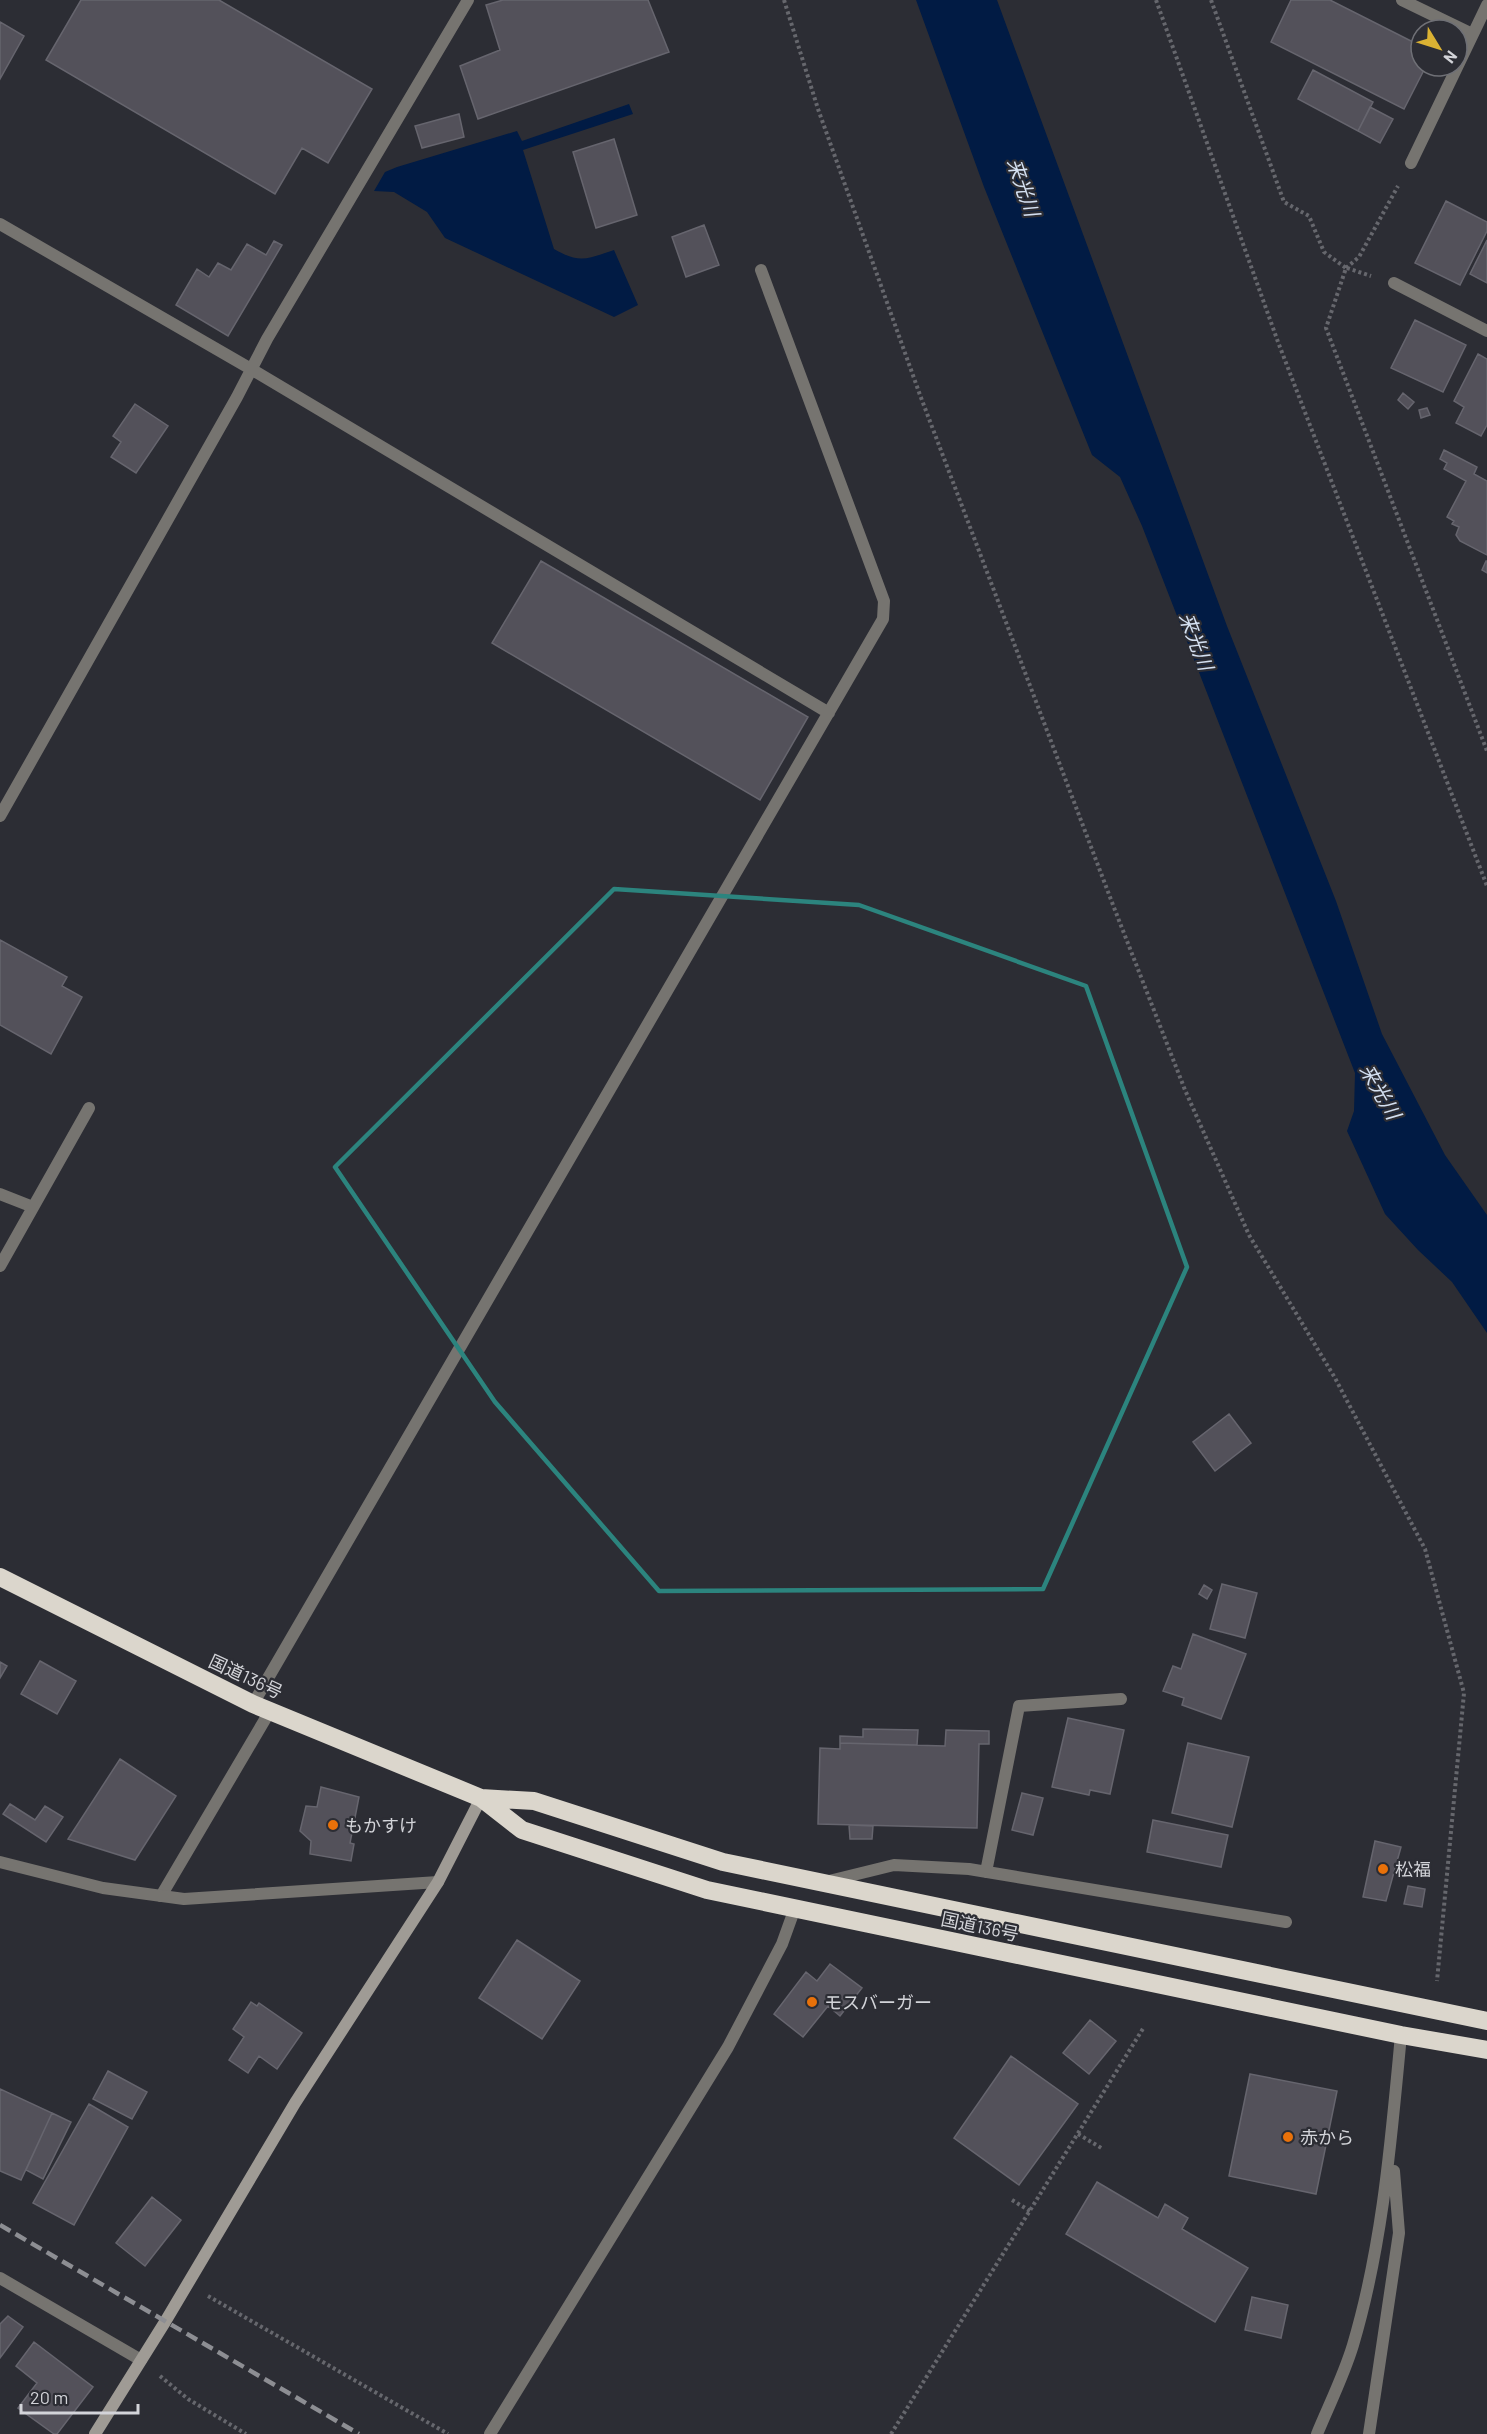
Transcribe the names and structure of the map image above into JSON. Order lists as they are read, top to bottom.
{
  "streets": {
    "highway": ["国道136号"]
  },
  "water": ["来光川"],
  "places": [
    "もかすけ",
    "松福",
    "モスバーガー",
    "赤から"
  ],
  "scale_bar": "20 m",
  "north": "bottom right"
}
